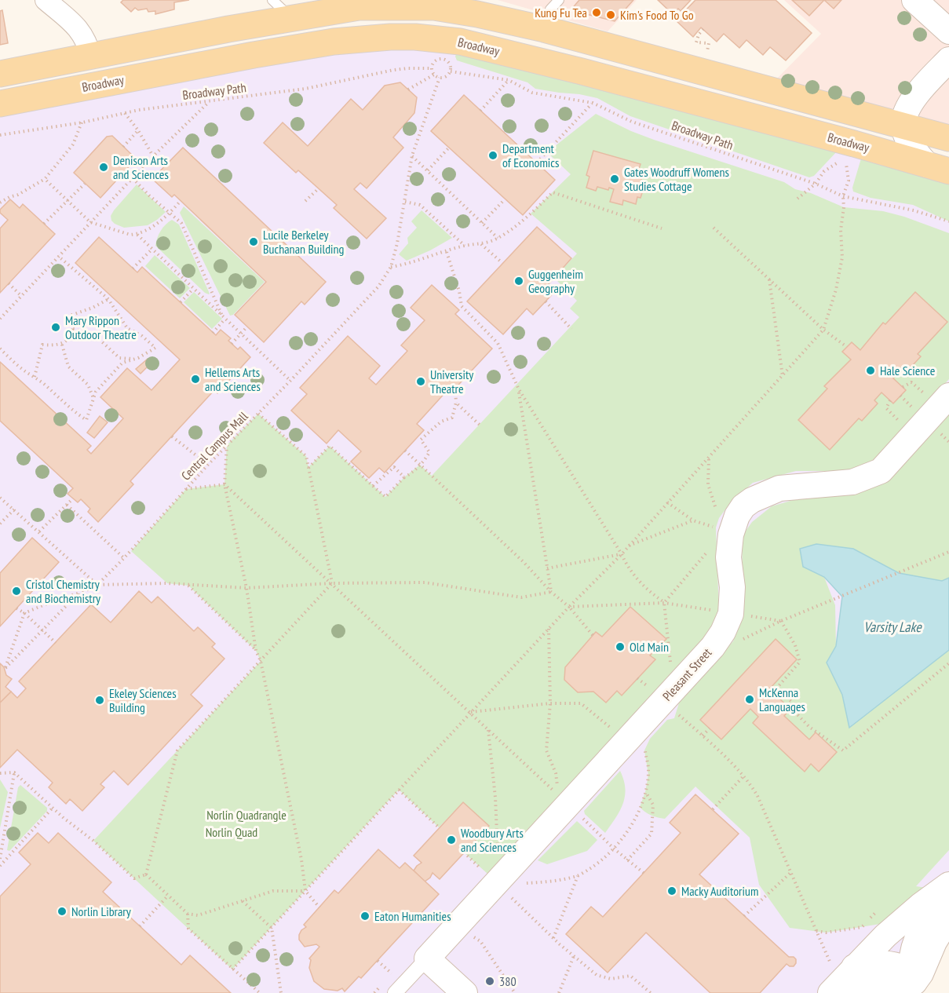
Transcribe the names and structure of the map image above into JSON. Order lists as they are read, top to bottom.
{
  "streets": {
    "main road": ["Broadway"],
    "street": ["Pleasant Street"],
    "path": ["Broadway Path", "Central Campus Mall"]
  },
  "crossings": [
    ["Broadway Path", "Central Campus Mall"]
  ],
  "water": ["Varsity Lake"],
  "parks": ["Norlin Quadrangle", "Norlin Quad"],
  "places": [
    "Kung Fu Tea",
    "Kim's Food To Go",
    "Department of Economics",
    "Denison Arts and Sciences",
    "Gates Woodruff Womens Studies Cottage",
    "Lucile Berkeley Buchanan Building",
    "Guggenheim Geography",
    "Mary Rippon Outdoor Theatre",
    "Hale Science",
    "Hellems Arts and Sciences",
    "University Theatre",
    "Cristol Chemistry and Biochemistry",
    "Old Main",
    "McKenna Languages",
    "Ekeley Sciences Building",
    "Woodbury Arts and Sciences",
    "Macky Auditorium",
    "Norlin Library",
    "Eaton Humanities",
    "380"
  ]
}
